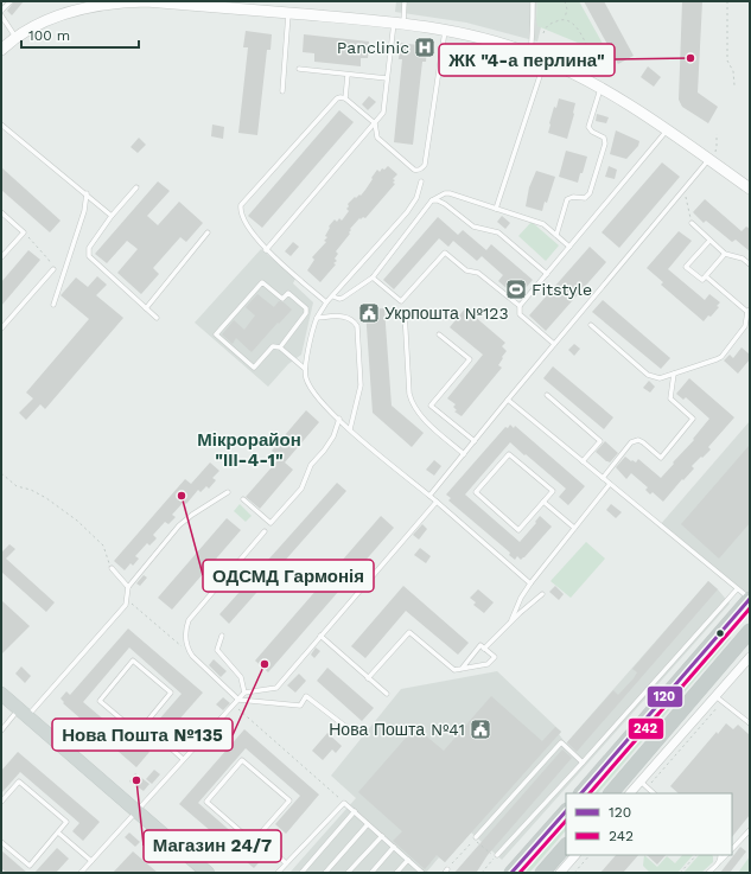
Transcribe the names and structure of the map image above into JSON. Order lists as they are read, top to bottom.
{
  "districts": ["Мікрорайон \"ІІІ-4-1\""],
  "places": {
    "hospital": ["Panclinic"],
    "other": [
      "ЖК \"4-а перлина\"",
      "ОДСМД Гармонія",
      "Нова Пошта №135",
      "Магазин 24/7"
    ],
    "sports": ["Fitstyle"],
    "public building": ["Укрпошта №123", "Нова Пошта №41"]
  },
  "lines": ["transit line 120", "transit line 242"],
  "legend": ["120", "242"],
  "scale_bar": "100 m"
}
